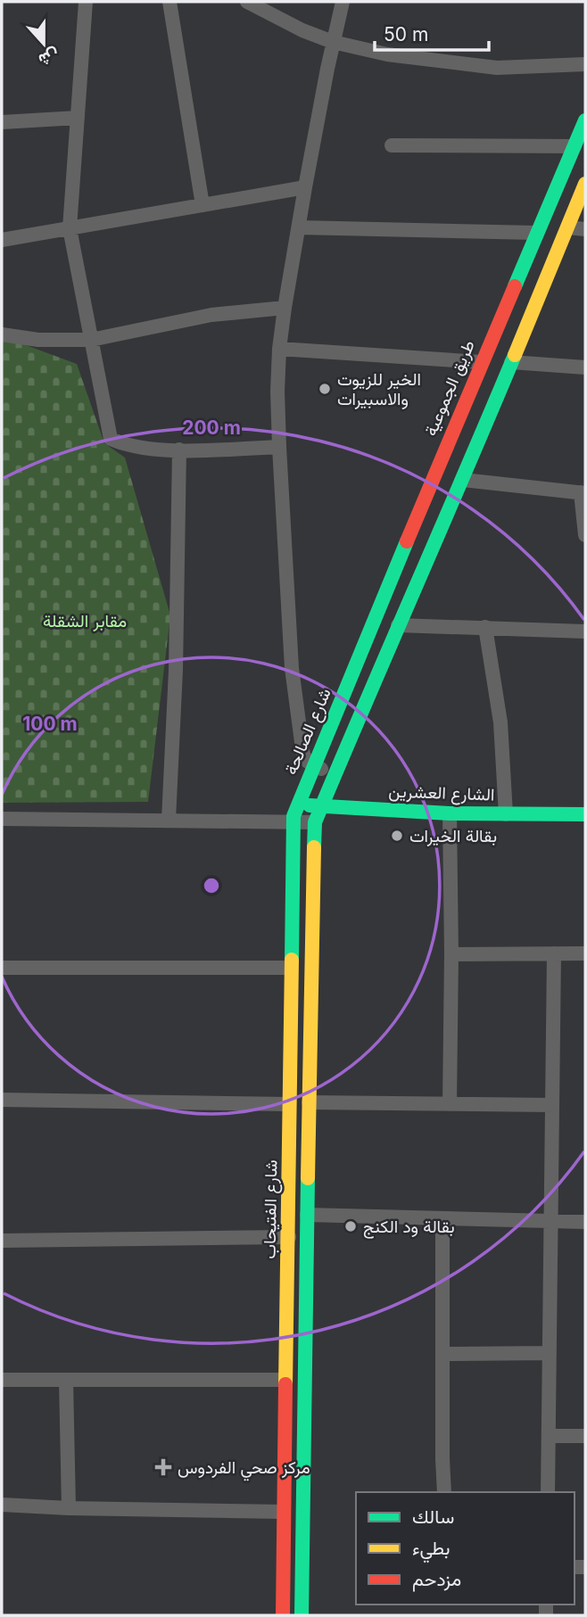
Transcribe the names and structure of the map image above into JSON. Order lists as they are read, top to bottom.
{
  "streets": {
    "main road": [
      "طريق الجموعية",
      "شارع الصالحة",
      "الشارع العشرين",
      "شارع الفتيحاب"
    ]
  },
  "crossings": [
    ["طريق الجموعية", "شارع الصالحة"],
    ["شارع الصالحة", "الشارع العشرين"],
    ["شارع الصالحة", "شارع الفتيحاب"],
    ["الشارع العشرين", "شارع الفتيحاب"]
  ],
  "parks": ["مقابر الشقلة"],
  "places": {
    "other": ["الخير للزيوت والاسبيرات", "بقالة الخيرات", "بقالة ود الكنج"],
    "health": ["مركز صحي الفردوس"]
  },
  "legend": ["سالك", "بطيء", "مزدحم"],
  "scale_bar": "50 m",
  "north": "bottom",
  "rings": ["200 m", "100 m"]
}
